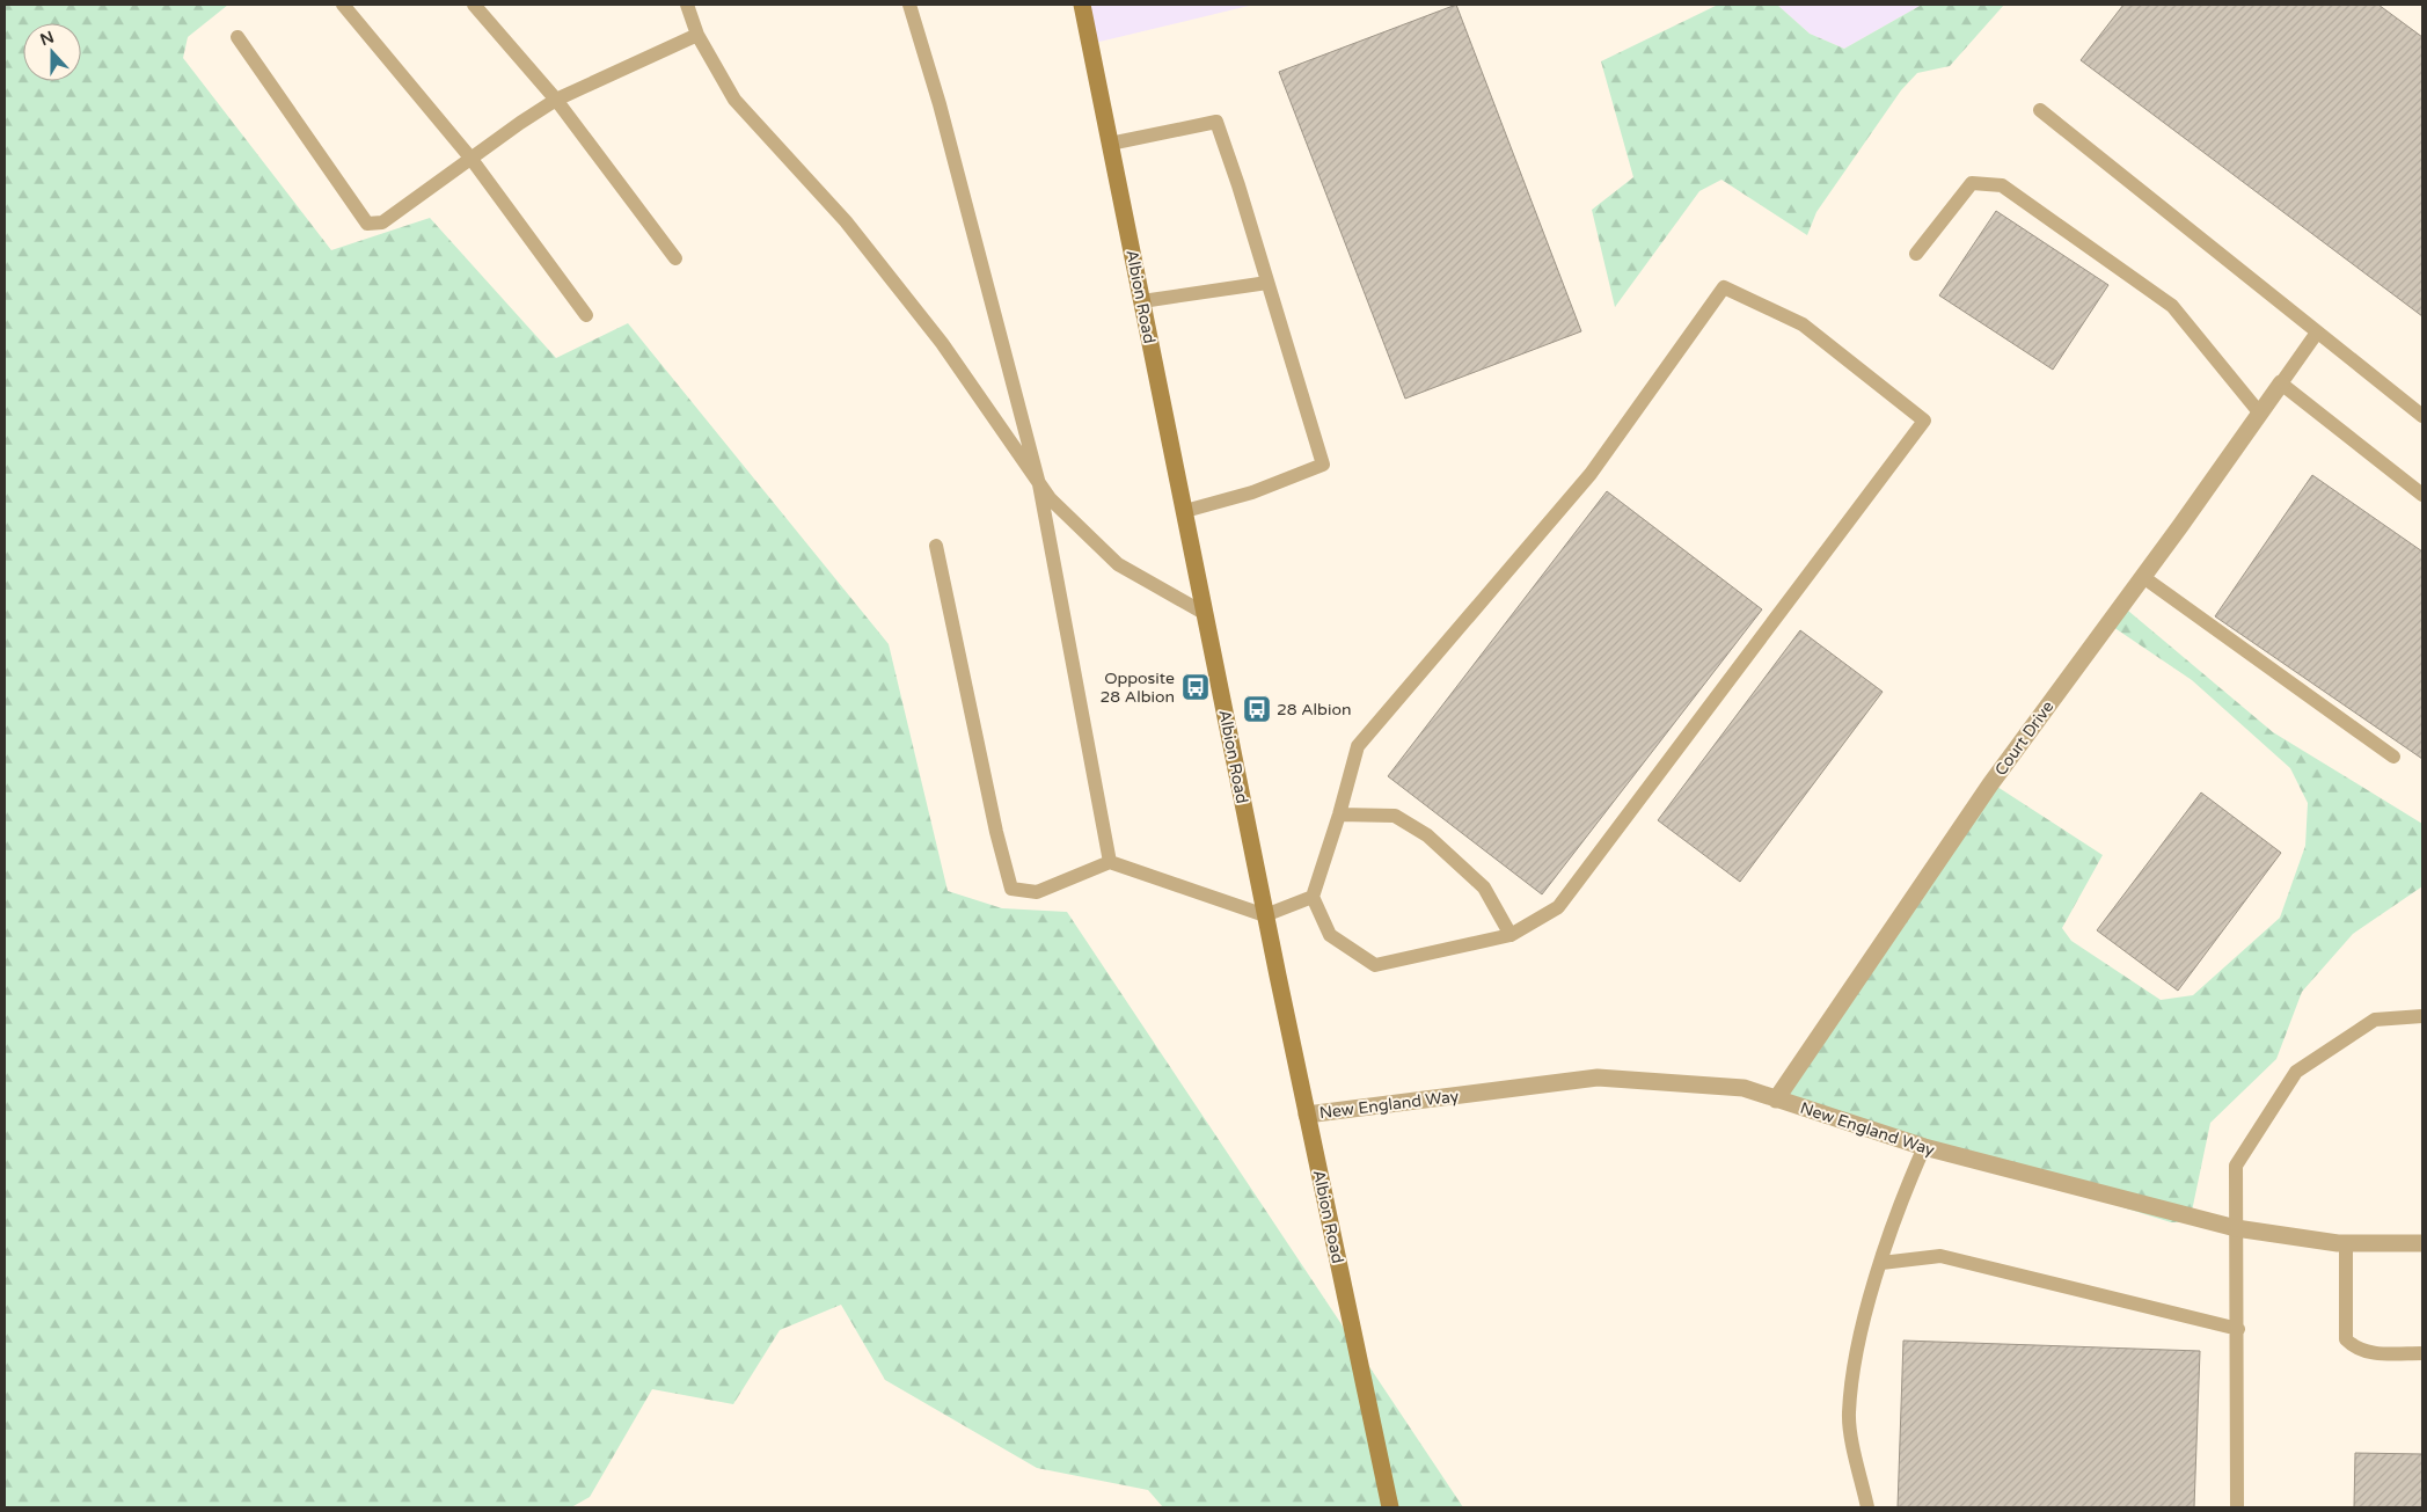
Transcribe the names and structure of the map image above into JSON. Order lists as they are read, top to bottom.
{
  "streets": {
    "main road": ["Albion Road"],
    "street": ["Court Drive", "New England Way"]
  },
  "crossings": [
    ["Albion Road", "New England Way"],
    ["Court Drive", "New England Way"]
  ],
  "places": {
    "bus stop": ["Opposite 28 Albion", "28 Albion"]
  },
  "north": "top"
}
